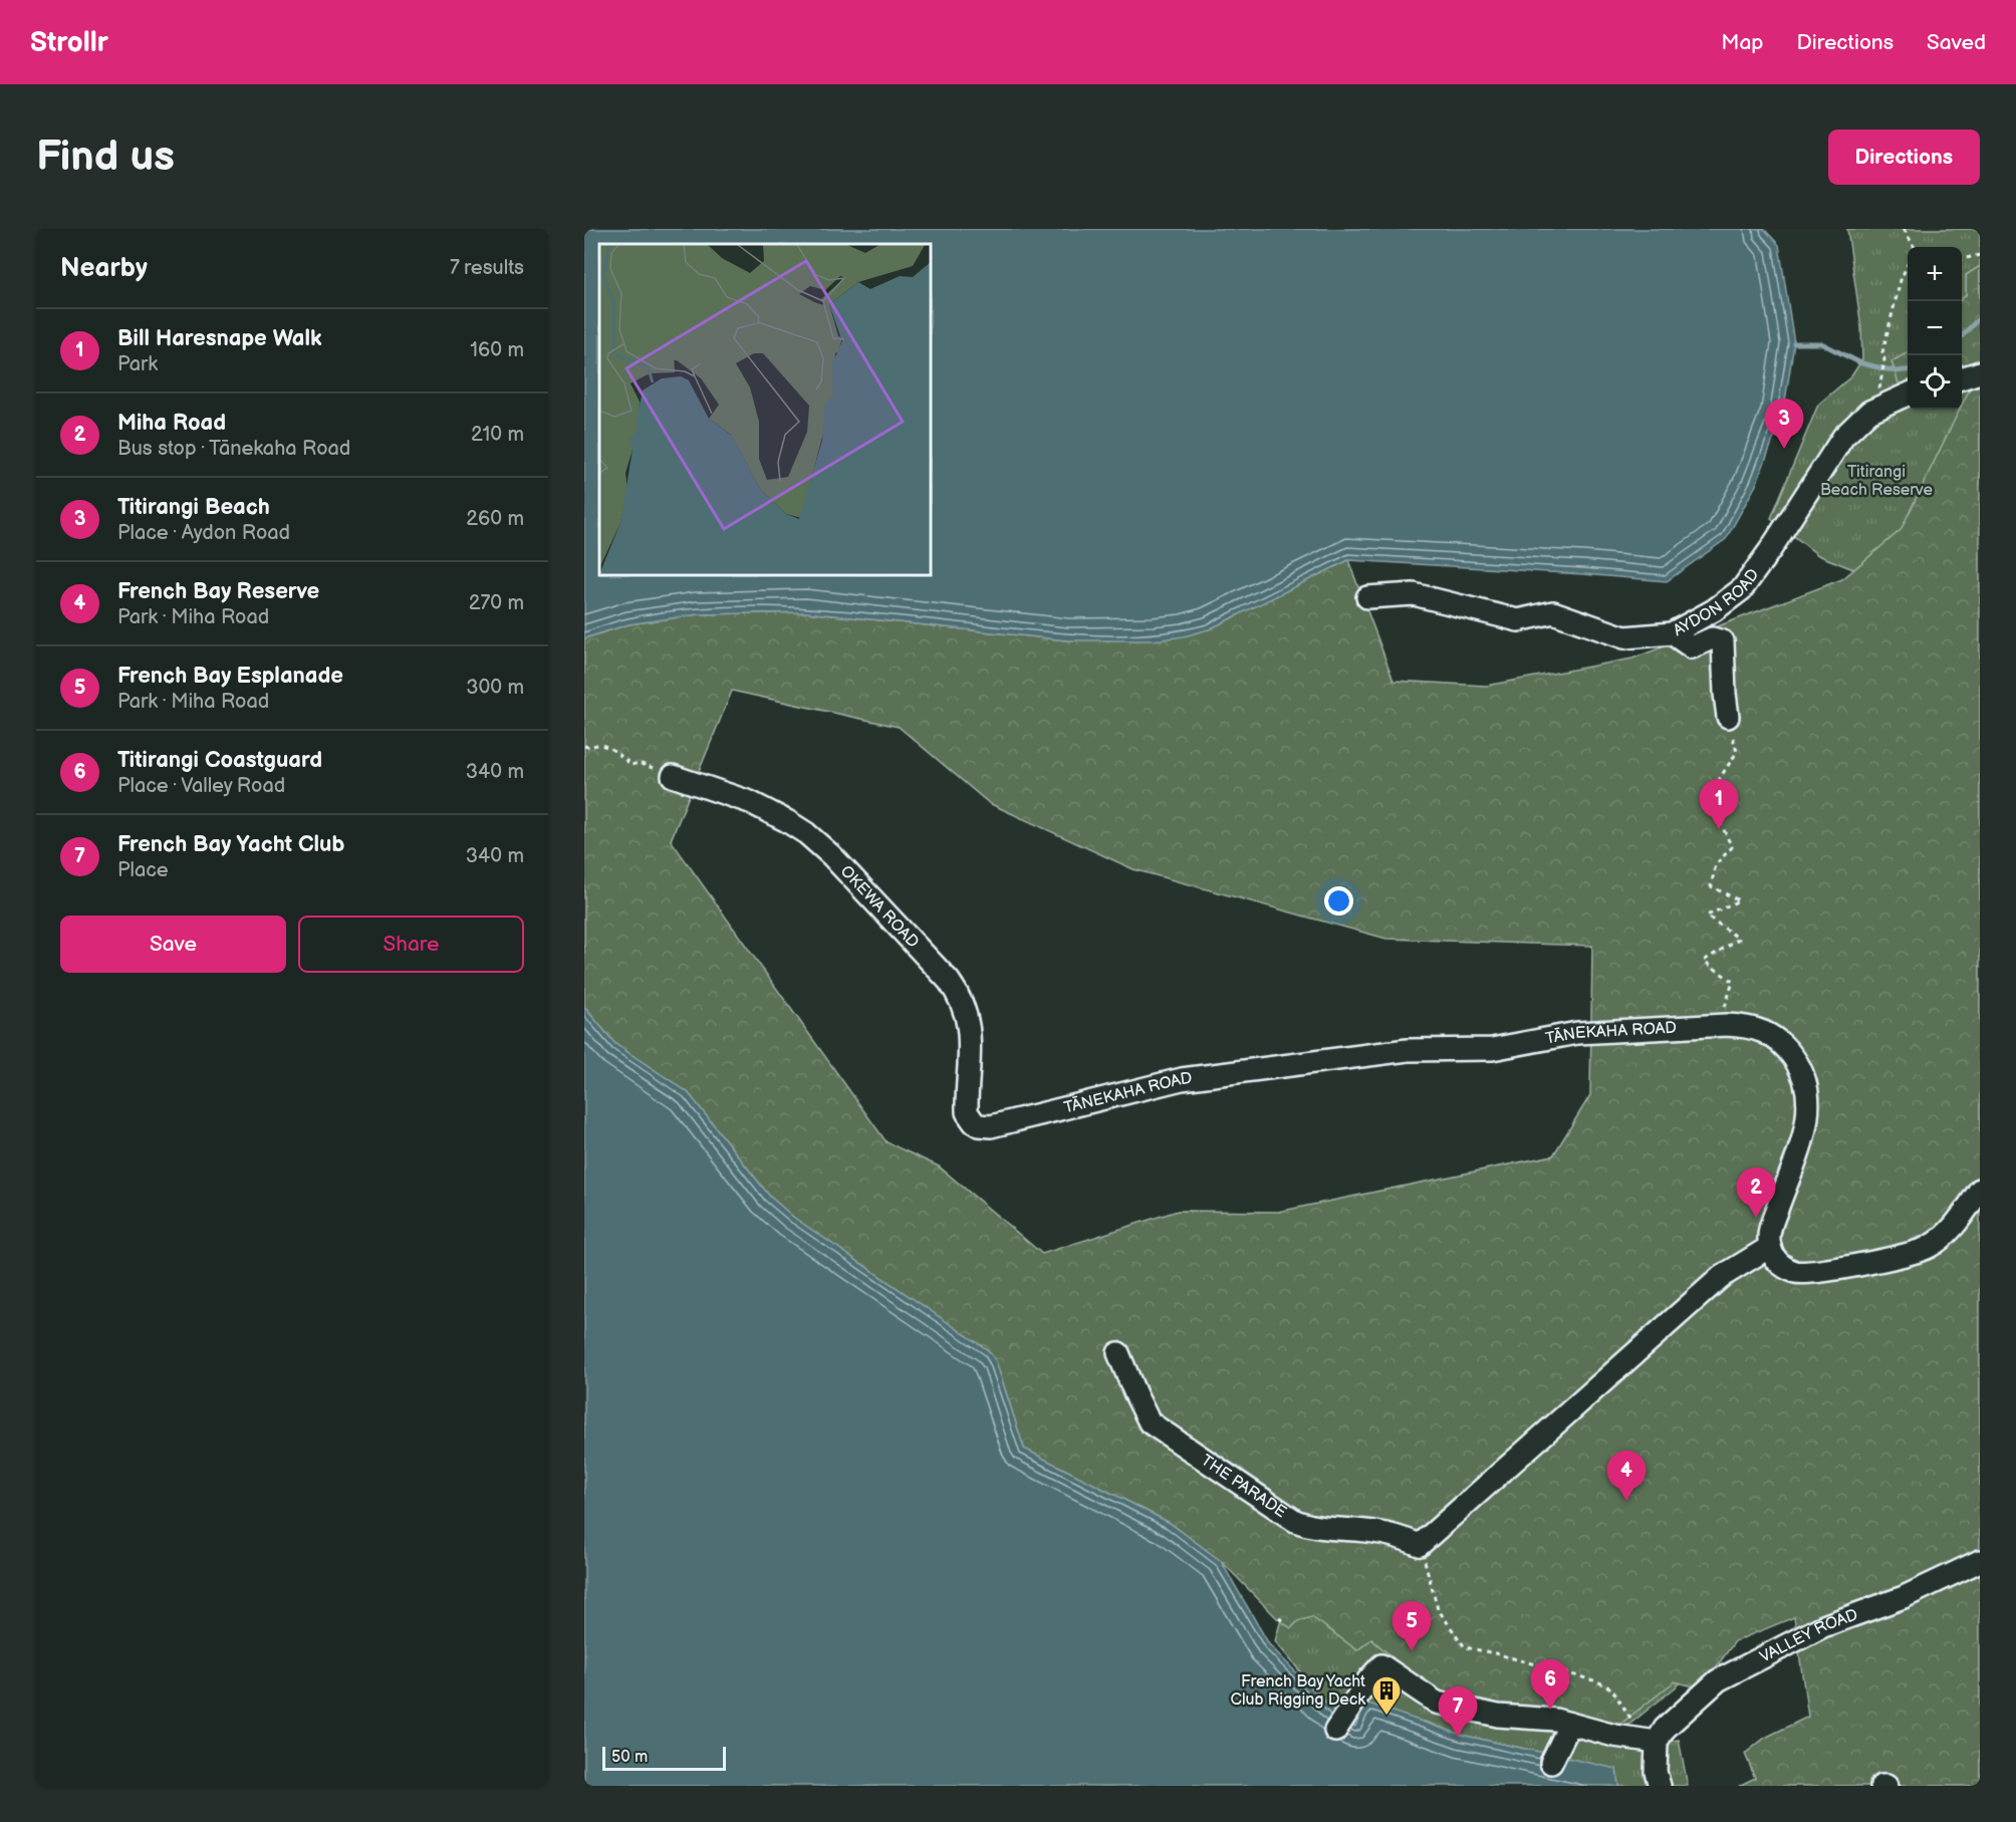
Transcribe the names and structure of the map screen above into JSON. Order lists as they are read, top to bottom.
{
  "streets": {
    "street": [
      "AYDON ROAD",
      "OKEWA ROAD",
      "TĀNEKAHA ROAD",
      "THE PARADE",
      "VALLEY ROAD"
    ]
  },
  "crossings": [
    ["OKEWA ROAD", "TĀNEKAHA ROAD"]
  ],
  "parks": ["Titirangi Beach Reserve"],
  "places": {
    "building": ["French Bay Yacht Club Rigging Deck"]
  },
  "scale_bar": "50 m",
  "page": {
    "header": "Strollr",
    "nav": ["Map", "Directions", "Saved"],
    "buttons": [
      "Directions",
      ["Save", "Share"]
    ],
    "title": "Find us",
    "heading": ["Nearby", "7 results"],
    "map_buttons": ["+", "−"],
    "list": [
      {
        "mark": "1",
        "name": "Bill Haresnape Walk",
        "note": "Park",
        "value": "160 m"
      },
      {
        "mark": "2",
        "name": "Miha Road",
        "note": "Bus stop · Tānekaha Road",
        "value": "210 m"
      },
      {
        "mark": "3",
        "name": "Titirangi Beach",
        "note": "Place · Aydon Road",
        "value": "260 m"
      },
      {
        "mark": "4",
        "name": "French Bay Reserve",
        "note": "Park · Miha Road",
        "value": "270 m"
      },
      {
        "mark": "5",
        "name": "French Bay Esplanade",
        "note": "Park · Miha Road",
        "value": "300 m"
      },
      {
        "mark": "6",
        "name": "Titirangi Coastguard",
        "note": "Place · Valley Road",
        "value": "340 m"
      },
      {
        "mark": "7",
        "name": "French Bay Yacht Club",
        "note": "Place",
        "value": "340 m"
      }
    ],
    "pins": [
      "3",
      "1",
      "2",
      "4",
      "5",
      "6",
      "7"
    ],
    "scale": "50 m"
  }
}
